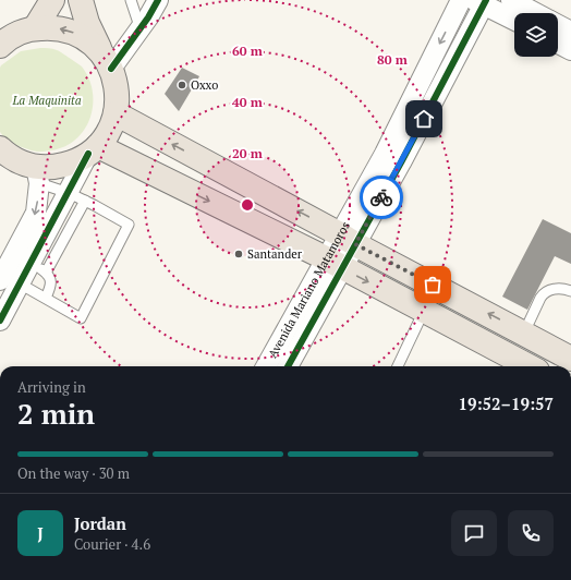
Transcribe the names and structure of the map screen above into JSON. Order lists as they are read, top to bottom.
{
  "streets": {
    "street": ["Avenida Mariano Matamoros"]
  },
  "parks": ["La Maquinita"],
  "places": ["Oxxo", "Santander"],
  "page": {
    "heading": ["2 min", "Arriving in", "19:52–19:57"],
    "panel": ["Jordan", "Courier · 4.6"],
    "bar": "On the way · 30 m",
    "round": "J"
  },
  "rings": [
    "60 m",
    "80 m",
    "40 m",
    "20 m"
  ]
}
